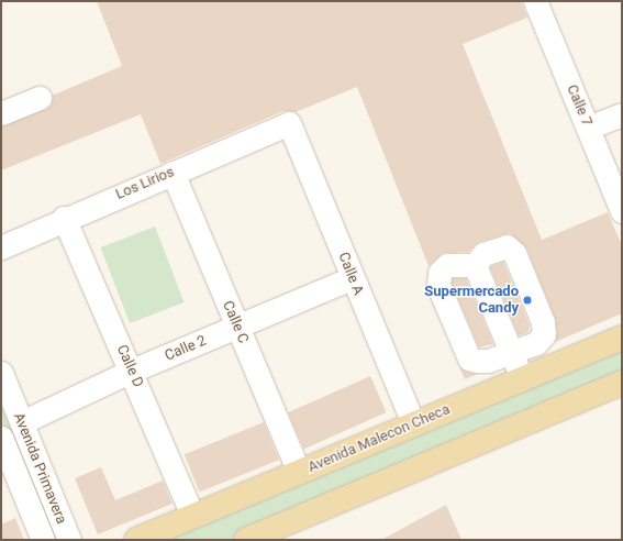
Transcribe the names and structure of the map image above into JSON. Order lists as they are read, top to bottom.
{
  "streets": {
    "main road": ["Avenida Malecon Checa"],
    "street": [
      "Calle 7",
      "Los Lirios",
      "Calle A",
      "Calle C",
      "Calle 2",
      "Calle D",
      "Avenida Primavera"
    ]
  },
  "crossings": [
    ["Los Lirios", "Calle A"],
    ["Los Lirios", "Calle C"],
    ["Los Lirios", "Calle D"],
    ["Calle A", "Calle 2"],
    ["Calle A", "Avenida Malecon Checa"],
    ["Calle C", "Calle 2"],
    ["Calle C", "Avenida Malecon Checa"],
    ["Calle 2", "Calle D"],
    ["Calle 2", "Avenida Primavera"],
    ["Calle D", "Avenida Malecon Checa"]
  ],
  "places": ["Supermercado Candy"]
}
